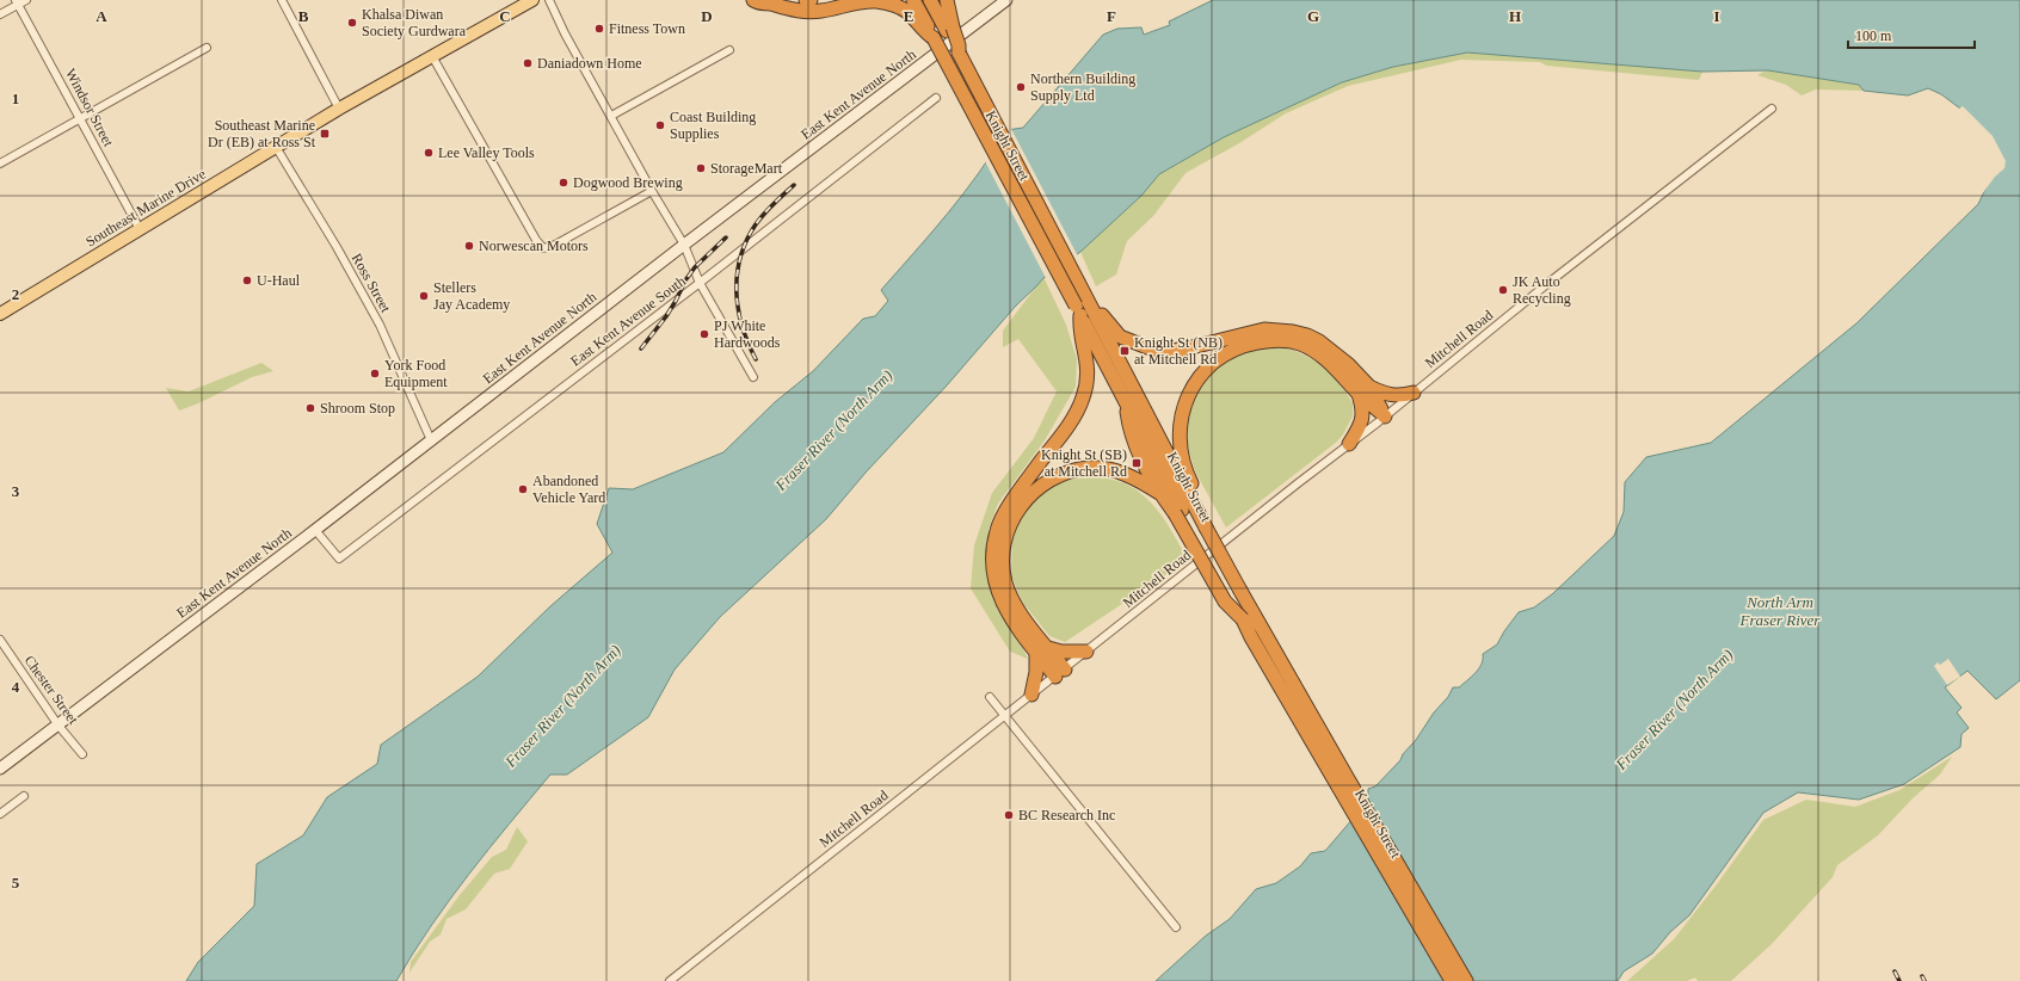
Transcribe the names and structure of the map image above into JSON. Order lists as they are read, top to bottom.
{
  "streets": {
    "highway": ["Knight Street"],
    "main road": ["Southeast Marine Drive"],
    "street": [
      "East Kent Avenue North",
      "Windsor Street",
      "Ross Street",
      "East Kent Avenue South",
      "Mitchell Road",
      "Chester Street"
    ]
  },
  "crossings": [
    ["East Kent Avenue North", "Ross Street"],
    ["East Kent Avenue North", "East Kent Avenue South"],
    ["East Kent Avenue North", "Chester Street"],
    ["Windsor Street", "Southeast Marine Drive"],
    ["Southeast Marine Drive", "Ross Street"]
  ],
  "water": ["Fraser River (North Arm)", "North Arm Fraser River"],
  "places": {
    "other": [
      "Khalsa Diwan Society Gurdwara",
      "Fitness Town",
      "Daniadown Home",
      "Northern Building Supply Ltd",
      "Coast Building Supplies",
      "Lee Valley Tools",
      "StorageMart",
      "Dogwood Brewing",
      "Norwescan Motors",
      "U-Haul",
      "JK Auto Recycling",
      "Stellers Jay Academy",
      "PJ White Hardwoods",
      "York Food Equipment",
      "Shroom Stop",
      "Abandoned Vehicle Yard",
      "BC Research Inc"
    ],
    "transit": ["Southeast Marine Dr (EB) at Ross St", "Knight St (NB) at Mitchell Rd", "Knight St (SB) at Mitchell Rd"]
  },
  "scale_bar": "100 m",
  "grid": {
    "columns": [
      "A",
      "B",
      "C",
      "D",
      "E",
      "F",
      "G",
      "H",
      "I"
    ],
    "rows": [
      "1",
      "2",
      "3",
      "4",
      "5"
    ]
  }
}
